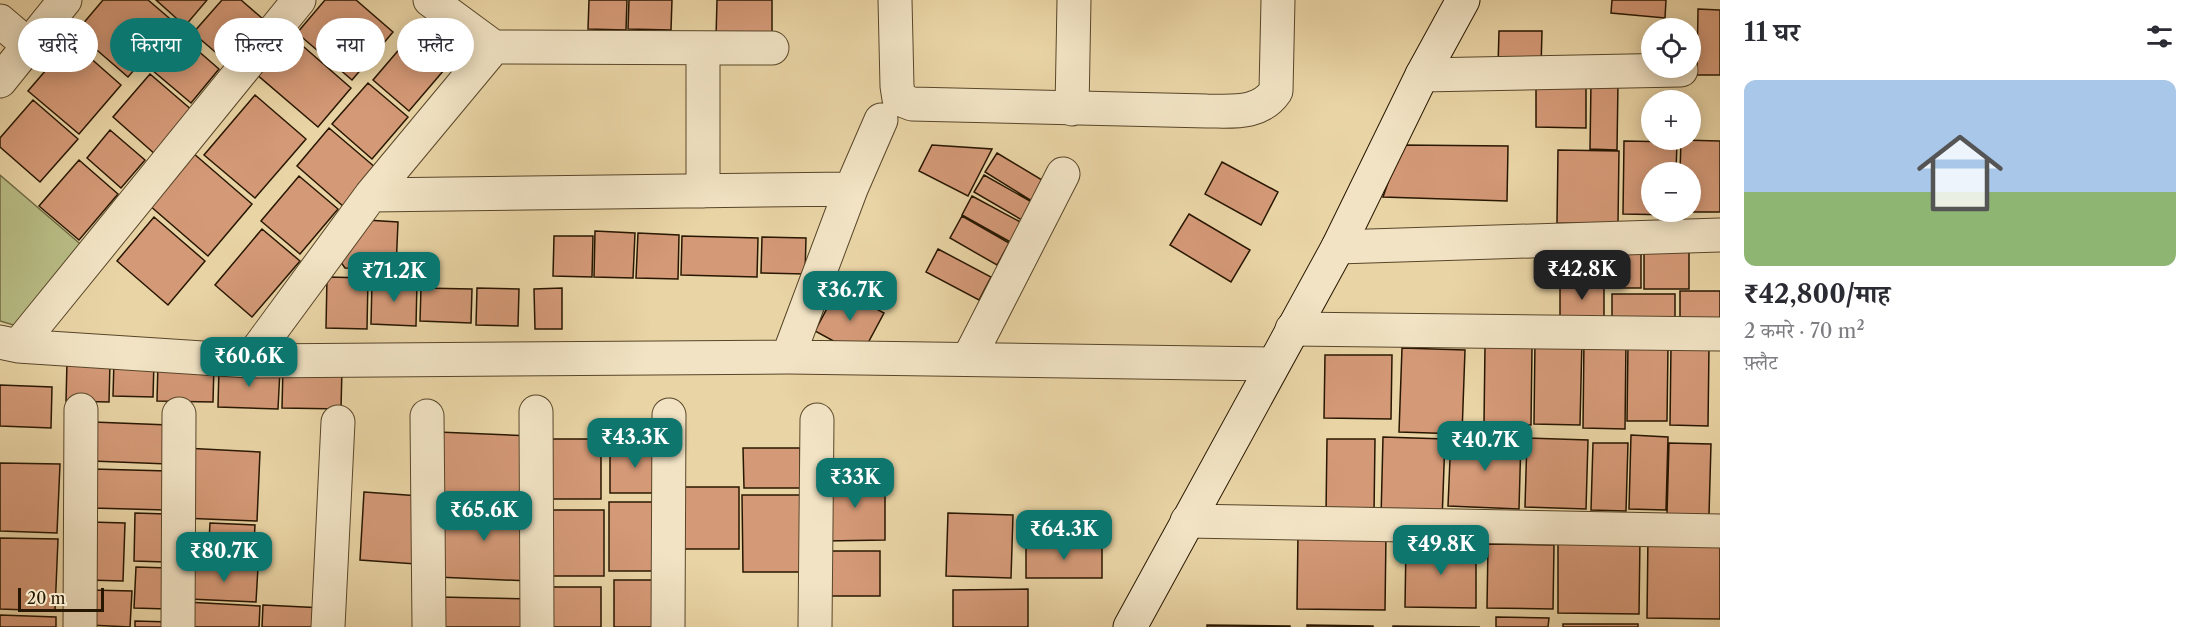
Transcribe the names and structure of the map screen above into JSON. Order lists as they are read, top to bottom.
{
  "scale_bar": "20 m",
  "page": {
    "heading": "11 घर",
    "map_buttons": ["+", "−"],
    "chip": [
      "खरीदें",
      "किराया",
      "फ़िल्टर",
      "नया",
      "फ़्लैट"
    ],
    "list": [
      {
        "name": "₹42,800/माह",
        "note": "2 कमरे · 70 m² · फ़्लैट"
      }
    ],
    "price": [
      "₹42.8K",
      "₹71.2K",
      "₹36.7K",
      "₹60.6K",
      "₹43.3K",
      "₹40.7K",
      "₹33K",
      "₹65.6K",
      "₹64.3K",
      "₹49.8K",
      "₹80.7K"
    ],
    "scale": "20 m"
  }
}
